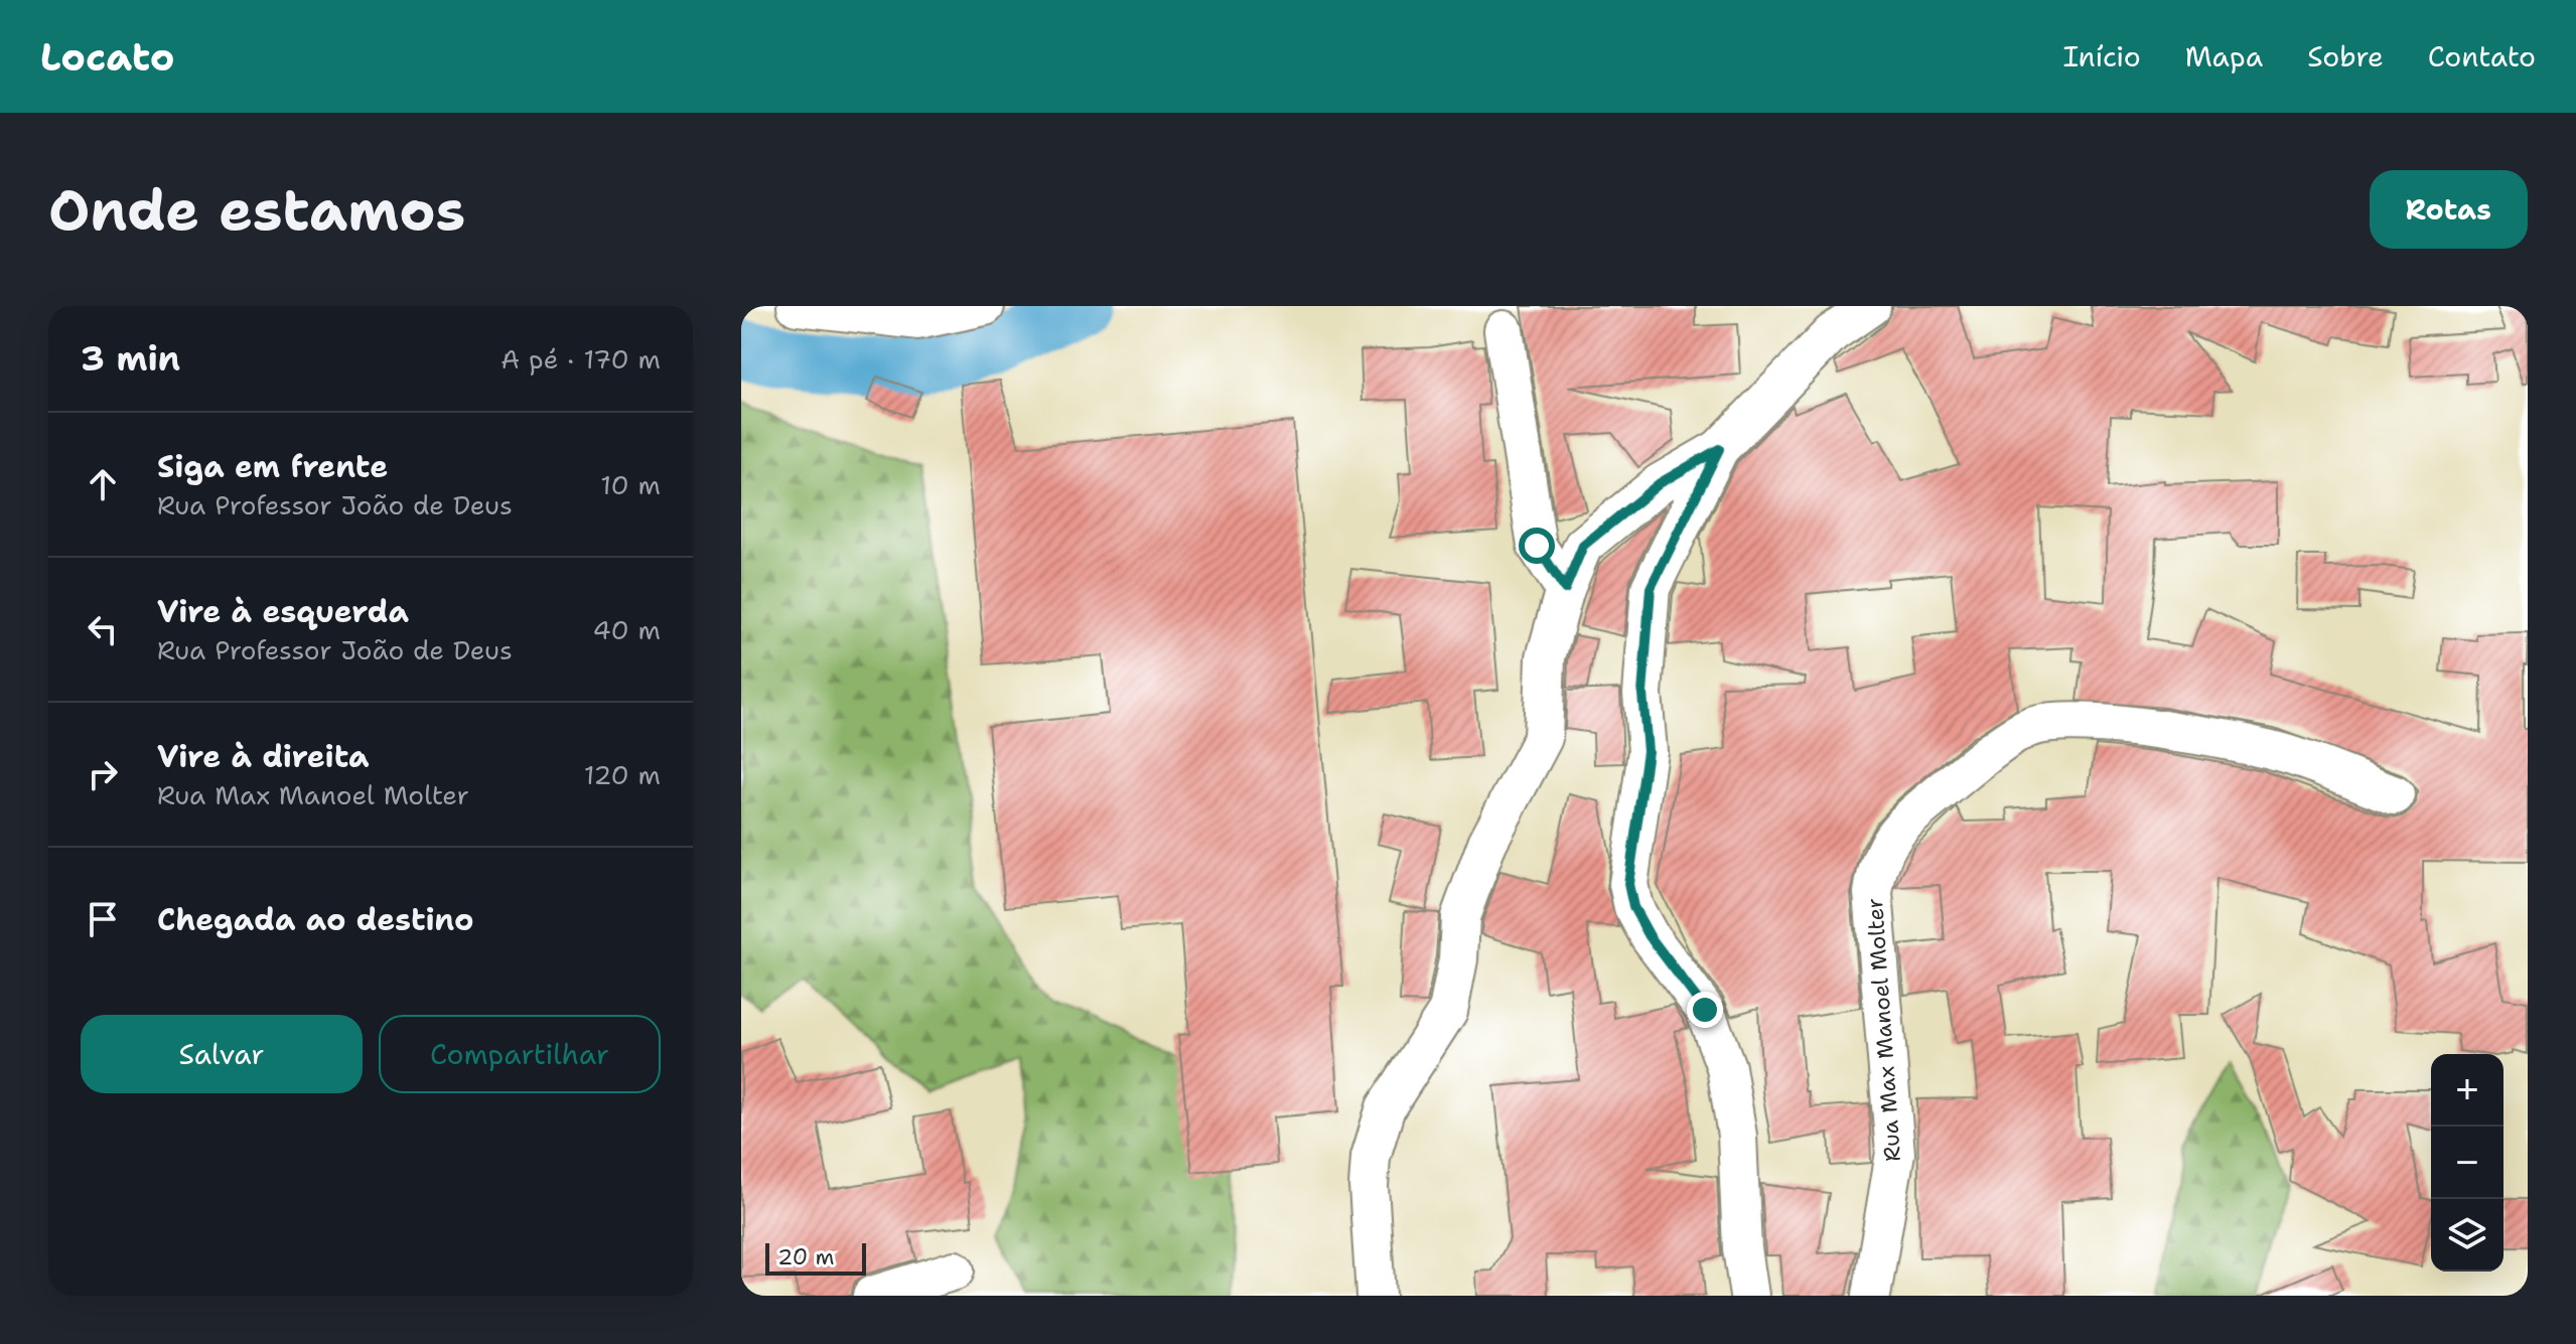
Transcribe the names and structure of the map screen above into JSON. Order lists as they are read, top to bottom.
{
  "streets": {
    "street": ["Rua Max Manoel Molter"]
  },
  "scale_bar": "20 m",
  "page": {
    "header": "Locato",
    "nav": [
      "Início",
      "Mapa",
      "Sobre",
      "Contato"
    ],
    "buttons": [
      "Rotas",
      ["Salvar", "Compartilhar"]
    ],
    "title": "Onde estamos",
    "heading": ["3 min", "A pé · 170 m"],
    "list": [
      ["Siga em frente", "Rua Professor João de Deus", "10 m"],
      ["Vire à esquerda", "Rua Professor João de Deus", "40 m"],
      ["Vire à direita", "Rua Max Manoel Molter", "120 m"],
      "Chegada ao destino"
    ],
    "map_buttons": ["+", "−"],
    "scale": "20 m"
  }
}
